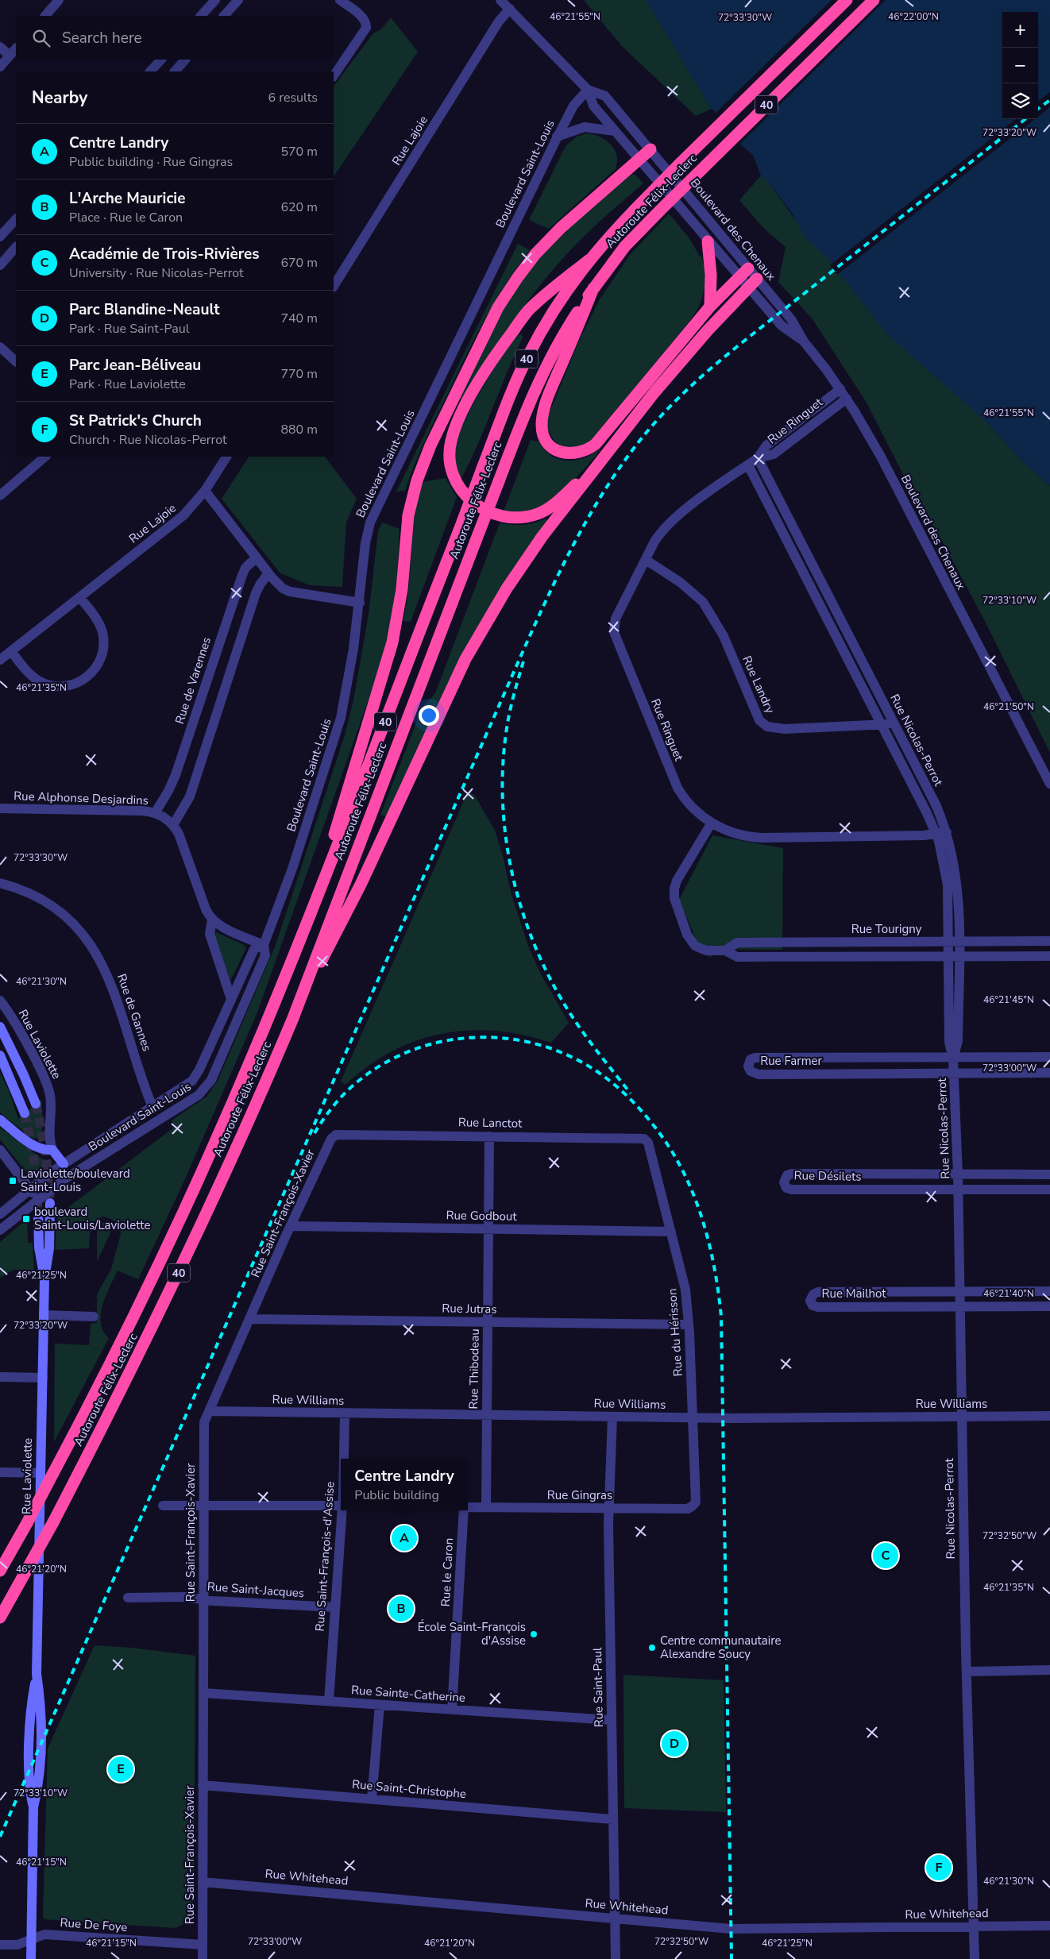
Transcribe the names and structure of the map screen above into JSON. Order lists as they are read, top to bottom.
{
  "streets": {
    "highway": ["40", "Autoroute Félix-Leclerc"],
    "main road": ["Rue Laviolette"],
    "street": [
      "Rue Lajoie",
      "Boulevard Saint-Louis",
      "Boulevard des Chenaux",
      "Rue Ringuet",
      "Rue de Varennes",
      "Rue Landry",
      "Rue Nicolas-Perrot",
      "Rue Alphonse Desjardins",
      "Rue Tourigny",
      "Rue de Gannes",
      "Rue Farmer",
      "Rue Lanctot",
      "Rue Désilets",
      "Rue Saint-François-Xavier",
      "Rue Godbout",
      "Rue Mailhot",
      "Rue Jutras",
      "Rue du Hérisson",
      "Rue Thibodeau",
      "Rue Williams",
      "Rue Gingras",
      "Rue Saint-François-d'Assise",
      "Rue le Caron",
      "Rue Saint-Jacques",
      "Rue Saint-Paul",
      "Rue Sainte-Catherine",
      "Rue Saint-Christophe",
      "Rue Whitehead",
      "Rue De Foye"
    ]
  },
  "crossings": [
    ["Rue Lajoie", "Boulevard des Chenaux"],
    ["Boulevard Saint-Louis", "Boulevard des Chenaux"],
    ["Boulevard Saint-Louis", "Rue Alphonse Desjardins"],
    ["Boulevard Saint-Louis", "Rue de Gannes"],
    ["Boulevard des Chenaux", "Rue Ringuet"],
    ["Rue Ringuet", "Rue Landry"],
    ["Rue Ringuet", "Rue Nicolas-Perrot"],
    ["Rue Ringuet", "Rue Tourigny"],
    ["Rue de Varennes", "Rue Alphonse Desjardins"],
    ["Rue Landry", "Rue Nicolas-Perrot"],
    ["Rue Nicolas-Perrot", "Rue Tourigny"],
    ["Rue Nicolas-Perrot", "Rue Farmer"],
    ["Rue Nicolas-Perrot", "Rue Désilets"],
    ["Rue Nicolas-Perrot", "Rue Mailhot"],
    ["Rue Nicolas-Perrot", "Rue Williams"],
    ["Rue Nicolas-Perrot", "Rue Whitehead"],
    ["Rue Laviolette", "Rue De Foye"],
    ["Rue Lanctot", "Rue Saint-François-Xavier"],
    ["Rue Lanctot", "Rue du Hérisson"],
    ["Rue Lanctot", "Rue Thibodeau"],
    ["Rue Saint-François-Xavier", "Rue Godbout"],
    ["Rue Saint-François-Xavier", "Rue Jutras"],
    ["Rue Saint-François-Xavier", "Rue Williams"],
    ["Rue Saint-François-Xavier", "Rue Saint-Jacques"],
    ["Rue Saint-François-Xavier", "Rue Sainte-Catherine"],
    ["Rue Saint-François-Xavier", "Rue Saint-Christophe"],
    ["Rue Saint-François-Xavier", "Rue Whitehead"],
    ["Rue Saint-François-Xavier", "Rue De Foye"],
    ["Rue Godbout", "Rue du Hérisson"],
    ["Rue Godbout", "Rue Thibodeau"],
    ["Rue Jutras", "Rue du Hérisson"],
    ["Rue Jutras", "Rue Thibodeau"],
    ["Rue du Hérisson", "Rue Williams"],
    ["Rue du Hérisson", "Rue Gingras"],
    ["Rue Thibodeau", "Rue Williams"],
    ["Rue Thibodeau", "Rue Gingras"],
    ["Rue Williams", "Rue Saint-François-d'Assise"],
    ["Rue Williams", "Rue Saint-Paul"],
    ["Rue Gingras", "Rue Saint-Paul"],
    ["Rue Saint-François-d'Assise", "Rue Saint-Jacques"],
    ["Rue Saint-François-d'Assise", "Rue Sainte-Catherine"],
    ["Rue le Caron", "Rue Sainte-Catherine"],
    ["Rue Saint-Paul", "Rue Sainte-Catherine"],
    ["Rue Saint-Paul", "Rue Saint-Christophe"],
    ["Rue Saint-Paul", "Rue Whitehead"]
  ],
  "places": {
    "transit": ["Laviolette/boulevard Saint-Louis", "boulevard Saint-Louis/Laviolette"],
    "other": ["École Saint-François d'Assise", "Centre communautaire Alexandre Soucy"]
  },
  "page": {
    "map_buttons": ["+", "−"],
    "search": "Search here",
    "heading": ["Nearby", "6 results"],
    "list": [
      {
        "mark": "A",
        "name": "Centre Landry",
        "note": "Public building · Rue Gingras",
        "value": "570 m"
      },
      {
        "mark": "B",
        "name": "L'Arche Mauricie",
        "note": "Place · Rue le Caron",
        "value": "620 m"
      },
      {
        "mark": "C",
        "name": "Académie de Trois-Rivières",
        "note": "University · Rue Nicolas-Perrot",
        "value": "670 m"
      },
      {
        "mark": "D",
        "name": "Parc Blandine-Neault",
        "note": "Park · Rue Saint-Paul",
        "value": "740 m"
      },
      {
        "mark": "E",
        "name": "Parc Jean-Béliveau",
        "note": "Park · Rue Laviolette",
        "value": "770 m"
      },
      {
        "mark": "F",
        "name": "St Patrick's Church",
        "note": "Church · Rue Nicolas-Perrot",
        "value": "880 m"
      }
    ],
    "popup": ["Centre Landry", "Public building"],
    "pins": [
      "A",
      "C",
      "B",
      "D",
      "E",
      "F"
    ]
  },
  "coordinates": [
    "46°21'55\"N",
    "46°22'00\"N",
    "72°33'30\"W",
    "72°33'20\"W",
    "72°33'10\"W",
    "46°21'35\"N",
    "46°21'50\"N",
    "46°21'30\"N",
    "46°21'45\"N",
    "72°33'00\"W",
    "46°21'25\"N",
    "46°21'40\"N",
    "72°32'50\"W",
    "46°21'20\"N",
    "46°21'15\"N"
  ]
}
